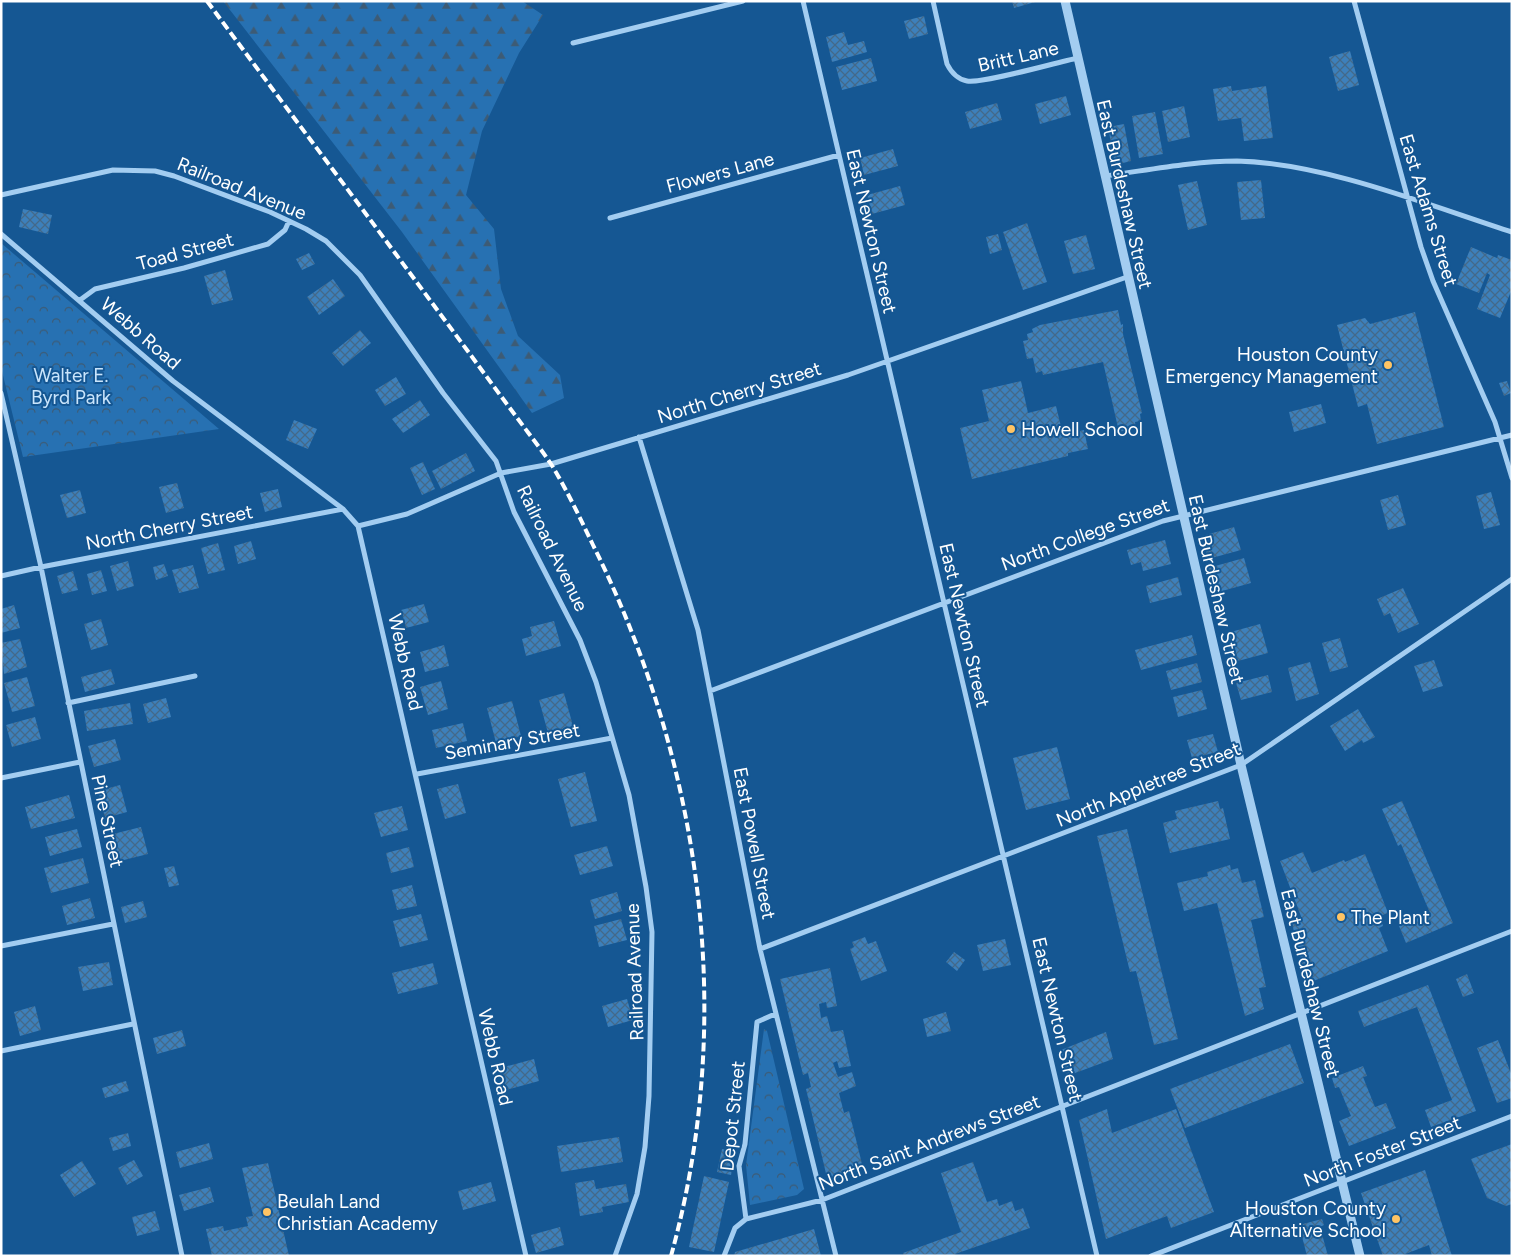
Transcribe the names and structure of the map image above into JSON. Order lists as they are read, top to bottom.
{
  "streets": {
    "street": [
      "Britt Lane",
      "Flowers Lane",
      "Railroad Avenue",
      "East Burdeshaw Street",
      "East Adams Street",
      "East Newton Street",
      "Toad Street",
      "Webb Road",
      "North Cherry Street",
      "North College Street",
      "Seminary Street",
      "North Appletree Street",
      "Pine Street",
      "East Powell Street",
      "Depot Street",
      "North Saint Andrews Street",
      "North Foster Street"
    ]
  },
  "crossings": [
    ["Britt Lane", "East Burdeshaw Street"],
    ["Flowers Lane", "East Newton Street"],
    ["Railroad Avenue", "Toad Street"],
    ["Railroad Avenue", "North Cherry Street"],
    ["Railroad Avenue", "Seminary Street"],
    ["East Burdeshaw Street", "North Cherry Street"],
    ["East Burdeshaw Street", "North College Street"],
    ["East Burdeshaw Street", "North Appletree Street"],
    ["East Burdeshaw Street", "North Saint Andrews Street"],
    ["East Burdeshaw Street", "North Foster Street"],
    ["East Adams Street", "North College Street"],
    ["East Newton Street", "North Cherry Street"],
    ["East Newton Street", "North College Street"],
    ["East Newton Street", "North Appletree Street"],
    ["East Newton Street", "North Saint Andrews Street"],
    ["Toad Street", "Webb Road"],
    ["Webb Road", "North Cherry Street"],
    ["Webb Road", "Seminary Street"],
    ["North Cherry Street", "Pine Street"],
    ["North Cherry Street", "East Powell Street"],
    ["North College Street", "East Powell Street"],
    ["North Appletree Street", "East Powell Street"],
    ["East Powell Street", "Depot Street"],
    ["East Powell Street", "North Saint Andrews Street"],
    ["Depot Street", "North Saint Andrews Street"]
  ],
  "parks": ["Walter E. Byrd Park"],
  "places": [
    "Houston County Emergency Management",
    "Howell School",
    "The Plant",
    "Beulah Land Christian Academy",
    "Houston County Alternative School"
  ]
}
